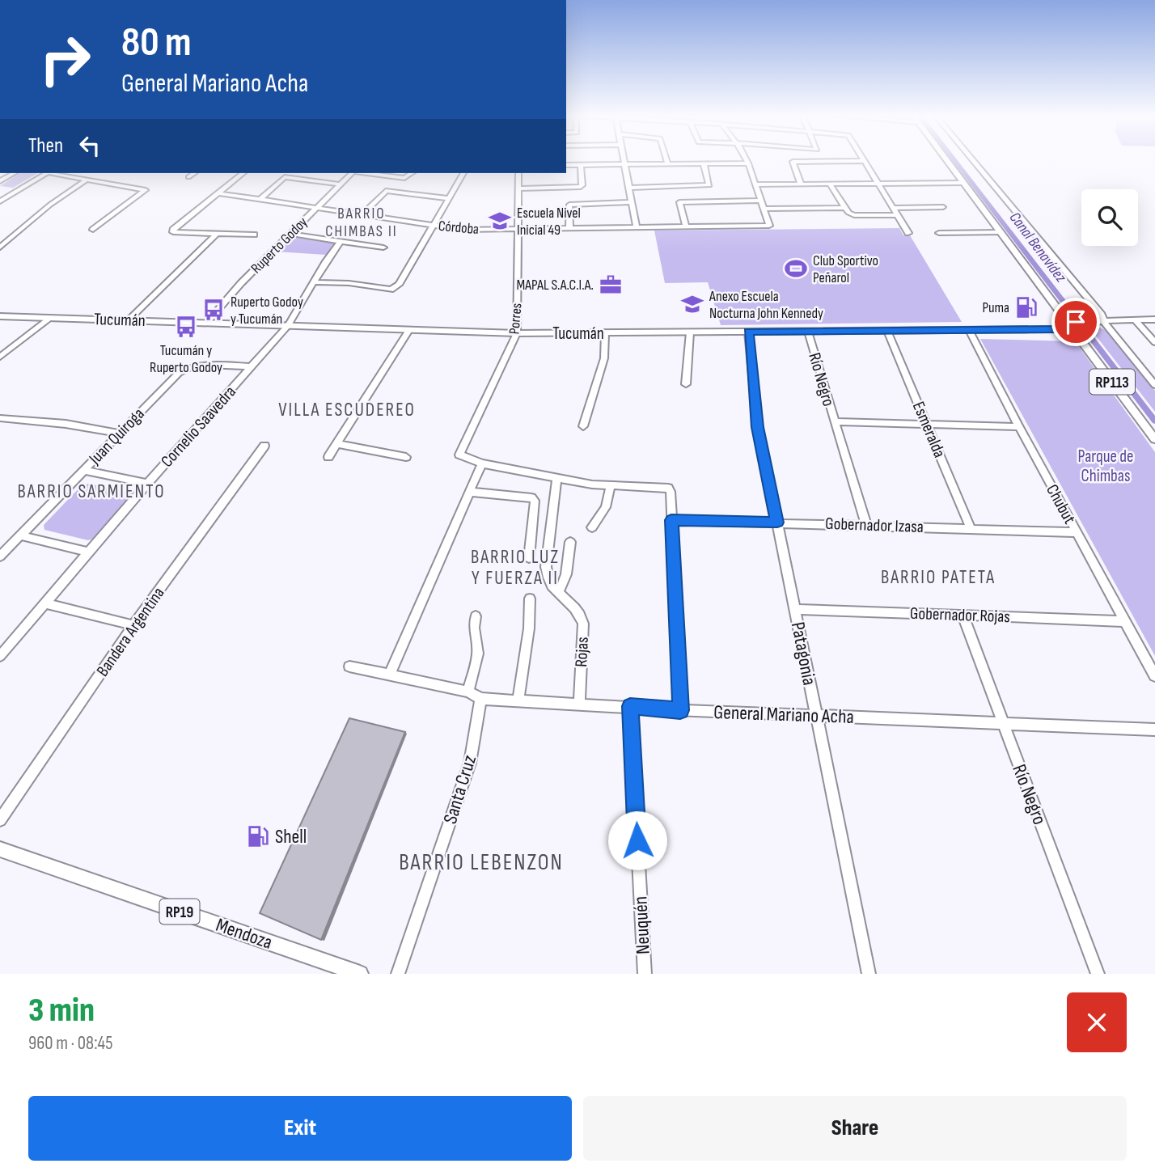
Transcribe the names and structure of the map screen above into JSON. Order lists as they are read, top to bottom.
{
  "streets": {
    "main road": [
      "Tucumán",
      "RP113",
      "RP19",
      "Mendoza"
    ],
    "street": [
      "Córdoba",
      "Ruperto Godoy",
      "Porres",
      "Río Negro",
      "Cornelio Saavedra",
      "Esmeralda",
      "Juan Quiroga",
      "Chubut",
      "Gobernador Izasa",
      "Gobernador Rojas",
      "Bandera Argentina",
      "Rojas",
      "Patagonia",
      "General Mariano Acha",
      "Santa Cruz",
      "Neuquén"
    ]
  },
  "crossings": [
    ["Córdoba", "Ruperto Godoy"],
    ["Córdoba", "Porres"],
    ["Ruperto Godoy", "Tucumán"],
    ["Porres", "Tucumán"],
    ["Tucumán", "Río Negro"],
    ["Tucumán", "RP113"],
    ["Tucumán", "Cornelio Saavedra"],
    ["Tucumán", "Esmeralda"],
    ["Tucumán", "Chubut"],
    ["Tucumán", "Patagonia"],
    ["Río Negro", "Gobernador Izasa"],
    ["Río Negro", "Gobernador Rojas"],
    ["Río Negro", "General Mariano Acha"],
    ["Cornelio Saavedra", "Juan Quiroga"],
    ["Esmeralda", "Gobernador Izasa"],
    ["Chubut", "Gobernador Izasa"],
    ["Chubut", "Gobernador Rojas"],
    ["Gobernador Izasa", "Patagonia"],
    ["Gobernador Rojas", "Patagonia"],
    ["Rojas", "General Mariano Acha"],
    ["Patagonia", "General Mariano Acha"],
    ["General Mariano Acha", "Santa Cruz"],
    ["General Mariano Acha", "Neuquén"]
  ],
  "districts": [
    "BARRIO CHIMBAS II",
    "VILLA ESCUDEREO",
    "BARRIO SARMIENTO",
    "BARRIO LUZ Y FUERZA II",
    "BARRIO PATETA",
    "BARRIO LEBENZON"
  ],
  "water": ["Canal Benavídez"],
  "parks": ["Parque de Chimbas"],
  "places": {
    "school or university": ["Escuela Nivel Inicial 49", "Anexo Escuela Nocturna John Kennedy"],
    "sports": ["Club Sportivo Peñarol"],
    "office": ["MAPAL S.A.C.I.A."],
    "fuel station": ["Puma", "Shell"],
    "bus stop": ["Ruperto Godoy y Tucumán", "Tucumán y Ruperto Godoy"]
  },
  "page": {
    "turn": ["80 m", "General Mariano Acha"],
    "then": "Then",
    "heading": ["3 min", "960 m · 08:45"],
    "buttons": ["Exit", "Share"]
  }
}
